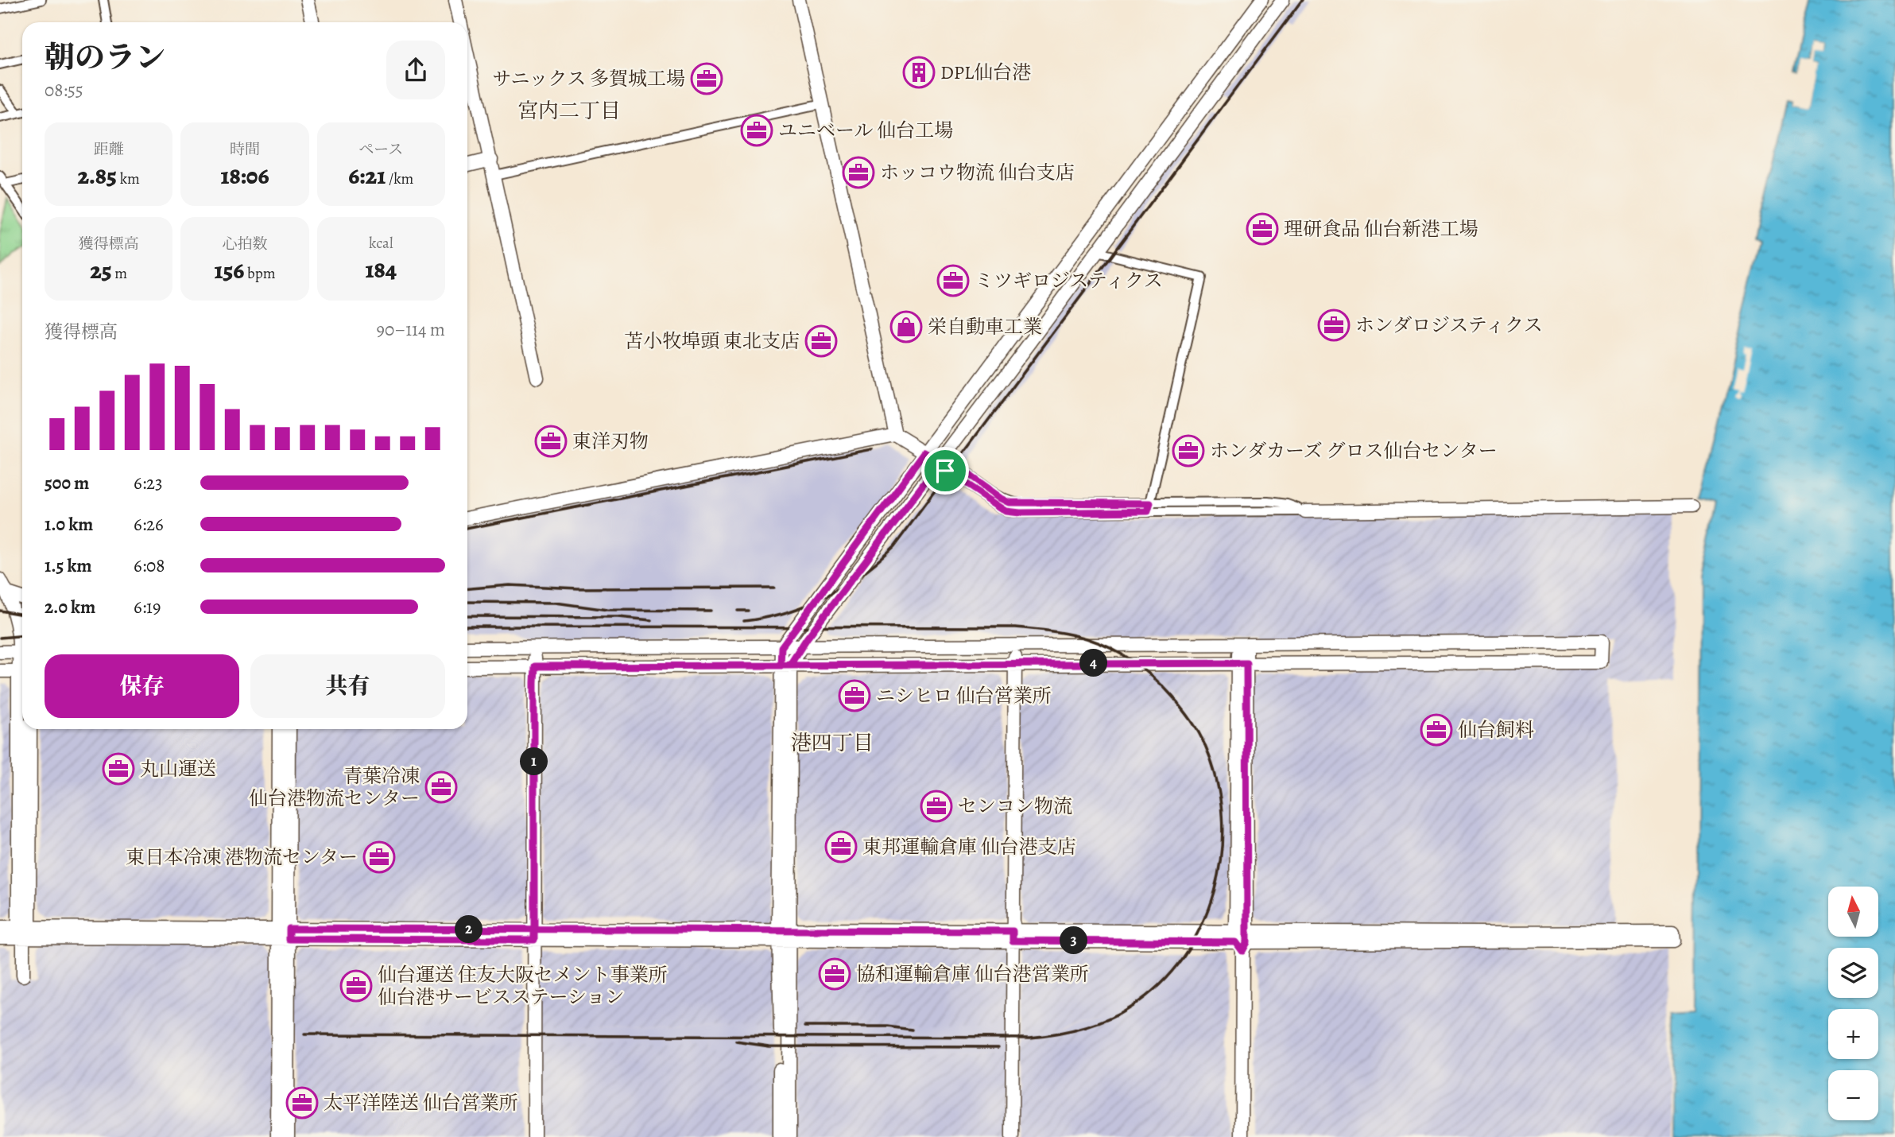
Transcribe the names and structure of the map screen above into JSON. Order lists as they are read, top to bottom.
{
  "districts": ["宮内二丁目", "港四丁目"],
  "places": {
    "building": ["DPL仙台港"],
    "office": [
      "サニックス 多賀城工場",
      "ユニベール 仙台工場",
      "ホッコウ物流 仙台支店",
      "理研食品 仙台新港工場",
      "ミツギロジスティクス",
      "ホンダロジスティクス",
      "苫小牧埠頭 東北支店",
      "東洋刃物",
      "ホンダカーズ グロス仙台センター",
      "ニシヒロ 仙台営業所",
      "仙台飼料",
      "丸山運送",
      "青葉冷凍 仙台港物流センター",
      "センコン物流",
      "東邦運輸倉庫 仙台港支店",
      "東日本冷凍 港物流センター",
      "協和運輸倉庫 仙台港営業所",
      "仙台運送 住友大阪セメント事業所 仙台港サービスステーション",
      "太平洋陸送 仙台営業所"
    ],
    "shop": ["栄自動車工業"]
  },
  "north": "top",
  "page": {
    "heading": ["朝のラン", "08:55"],
    "stats": [
      ["距離", "2.85 km"],
      ["時間", "18:06"],
      ["ペース", "6:21 /km"],
      ["獲得標高", "25 m"],
      ["心拍数", "156 bpm"],
      ["kcal", "184"]
    ],
    "chart": ["獲得標高", "90–114 m"],
    "list": [
      {
        "name": "500 m",
        "note": "6:23"
      },
      {
        "name": "1.0 km",
        "note": "6:26"
      },
      {
        "name": "1.5 km",
        "note": "6:08"
      },
      {
        "name": "2.0 km",
        "note": "6:19"
      }
    ],
    "buttons": ["保存", "共有"],
    "pins": [
      "4",
      "1",
      "2",
      "3"
    ],
    "map_buttons": ["+", "−"]
  }
}
